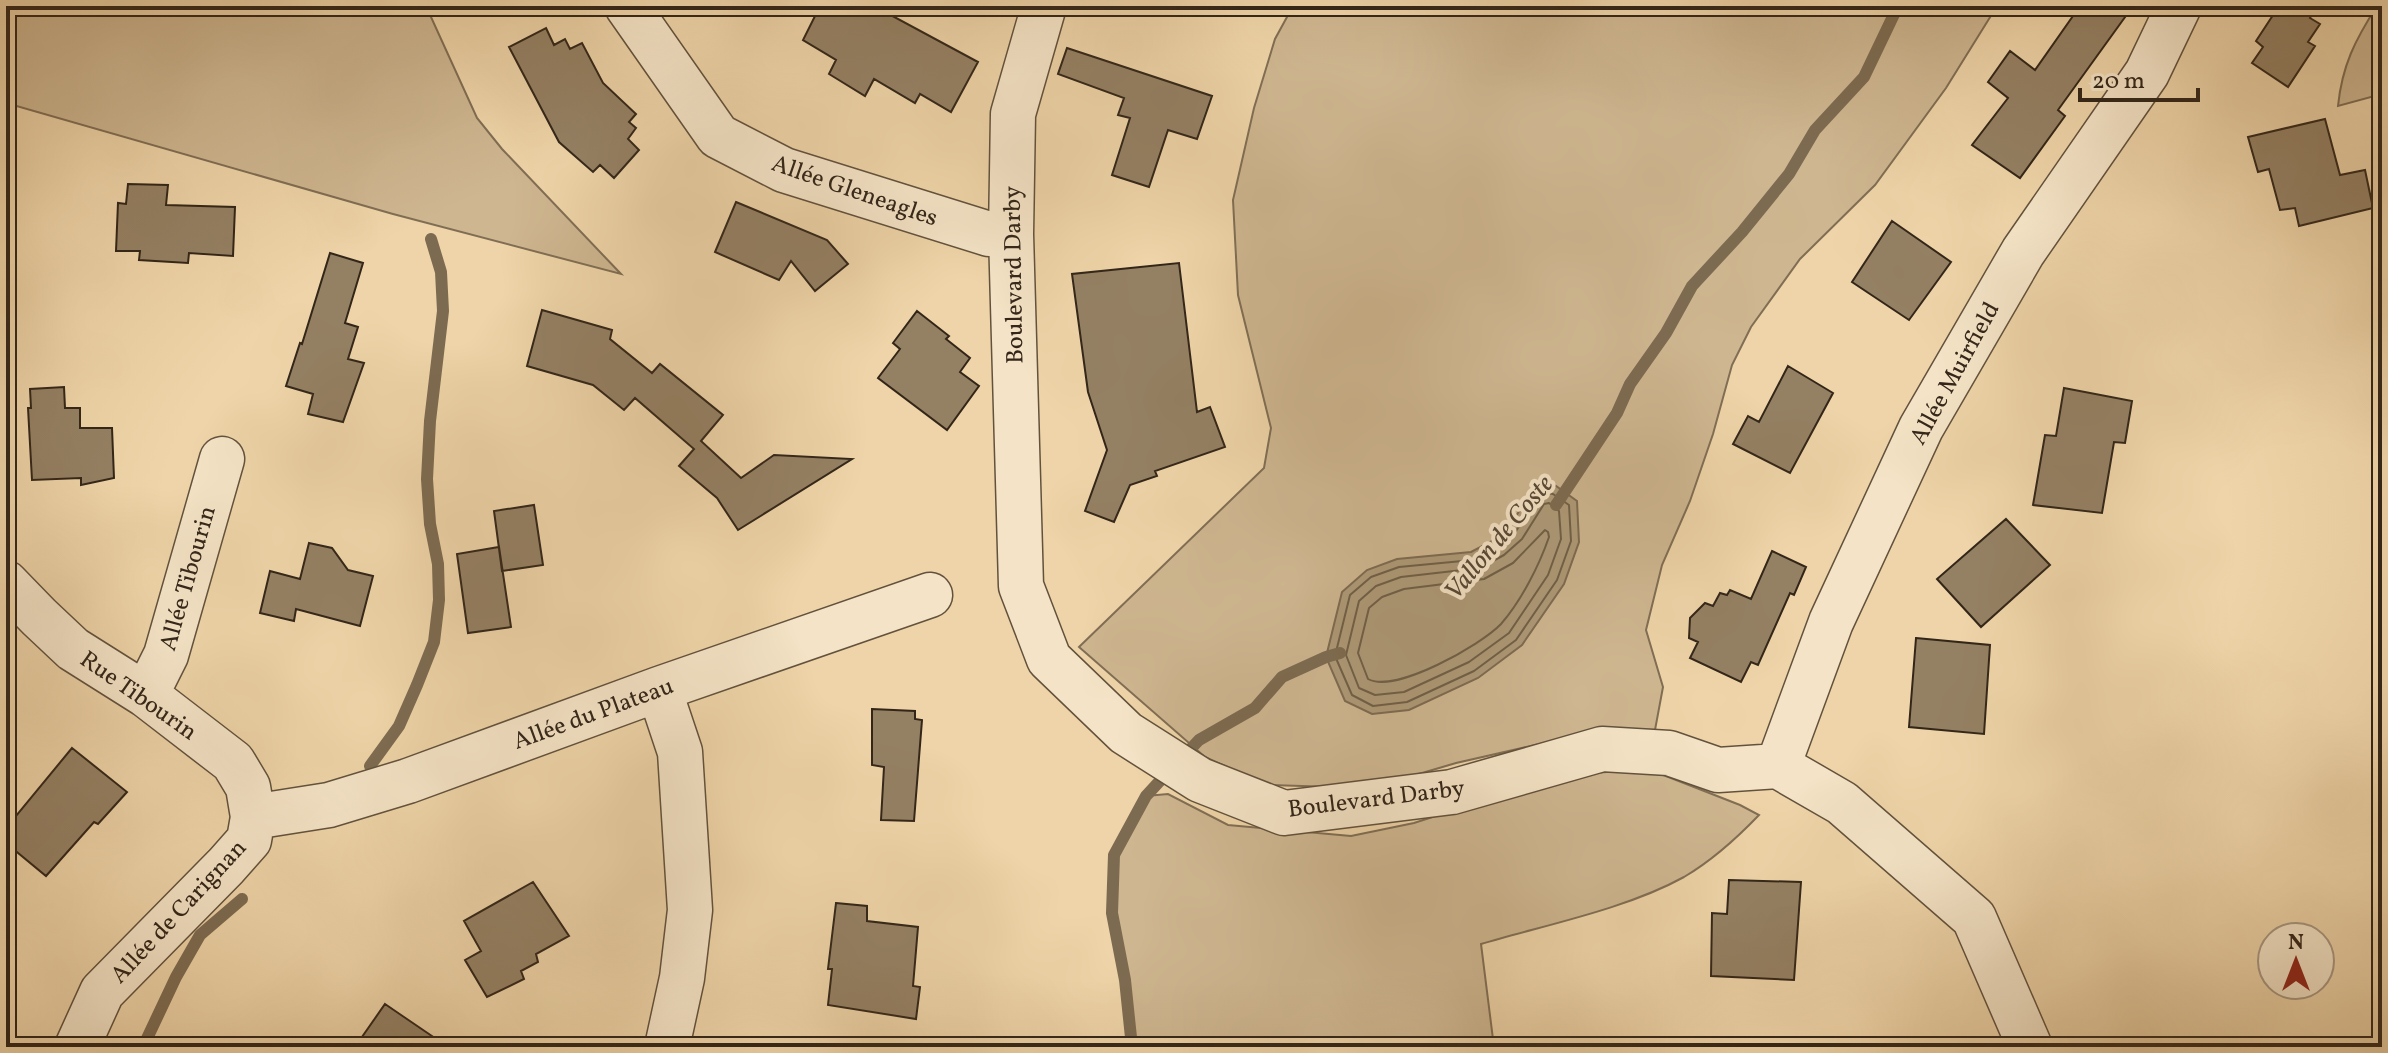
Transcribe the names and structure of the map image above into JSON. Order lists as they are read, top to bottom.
{
  "streets": {
    "street": [
      "Allée Gleneagles",
      "Boulevard Darby",
      "Allée Muirfield",
      "Allée Tibourin",
      "Rue Tibourin",
      "Allée du Plateau",
      "Allée de Carignan"
    ]
  },
  "crossings": [
    ["Allée Gleneagles", "Boulevard Darby"],
    ["Boulevard Darby", "Allée Muirfield"],
    ["Allée Tibourin", "Rue Tibourin"],
    ["Rue Tibourin", "Allée du Plateau"],
    ["Rue Tibourin", "Allée de Carignan"],
    ["Allée du Plateau", "Allée de Carignan"]
  ],
  "water": ["Vallon de Coste"],
  "scale_bar": "20 m",
  "north": "top"
}
